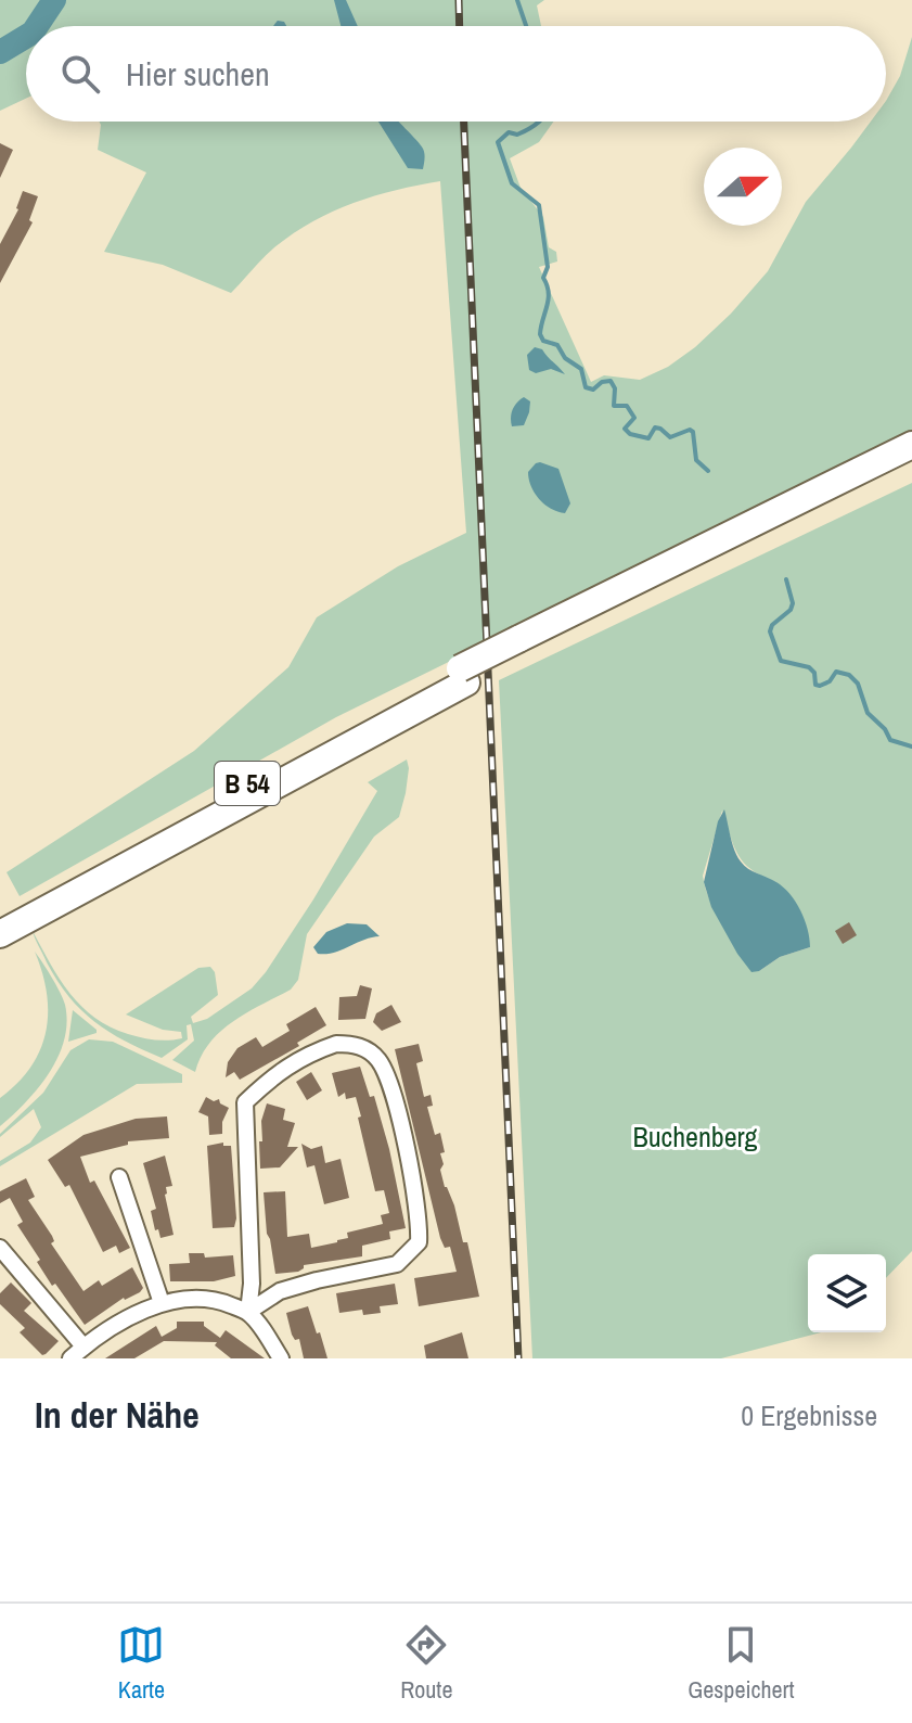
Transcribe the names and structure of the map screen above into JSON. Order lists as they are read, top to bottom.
{
  "streets": {
    "highway": ["B 54"]
  },
  "parks": ["Buchenberg"],
  "north": "right",
  "page": {
    "search": "Hier suchen",
    "heading": ["In der Nähe", "0 Ergebnisse"],
    "nav": ["Karte", "Route", "Gespeichert"]
  }
}
